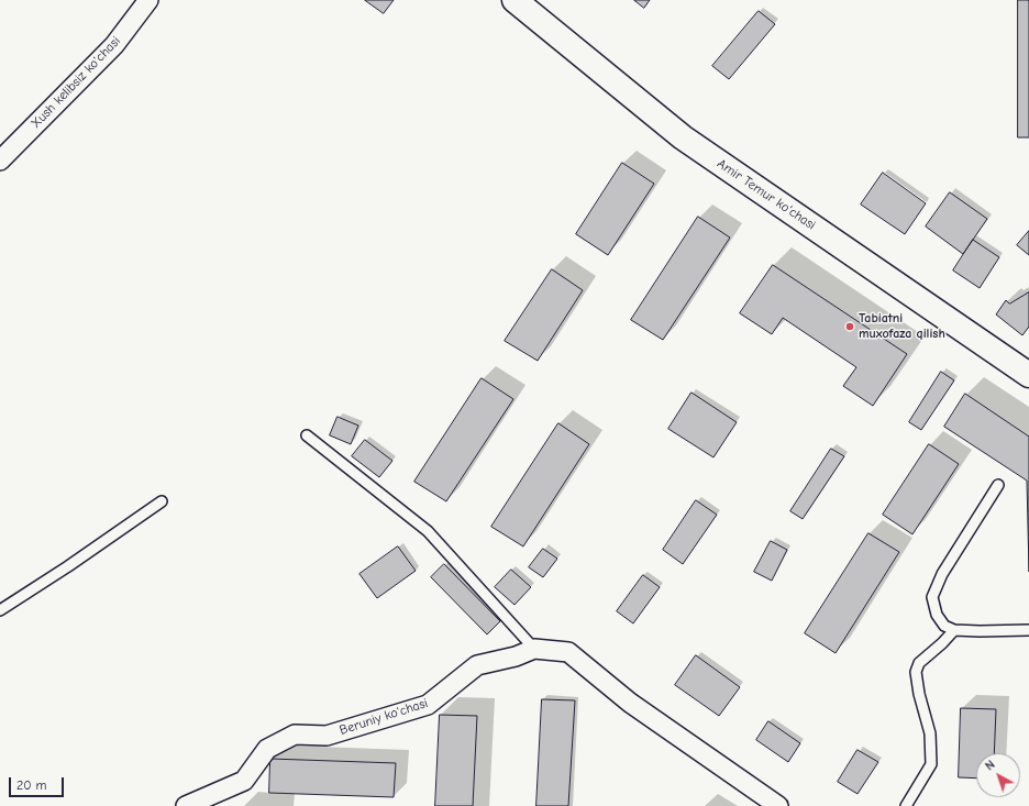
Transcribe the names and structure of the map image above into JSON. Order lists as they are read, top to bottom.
{
  "streets": {
    "main road": ["Amir Temur ko'chasi"],
    "street": ["Xush kelibsiz ko'chasi", "Beruniy ko'chasi"]
  },
  "places": ["Tabiatni muxofaza qilish"],
  "scale_bar": "20 m",
  "north": "top left"
}
